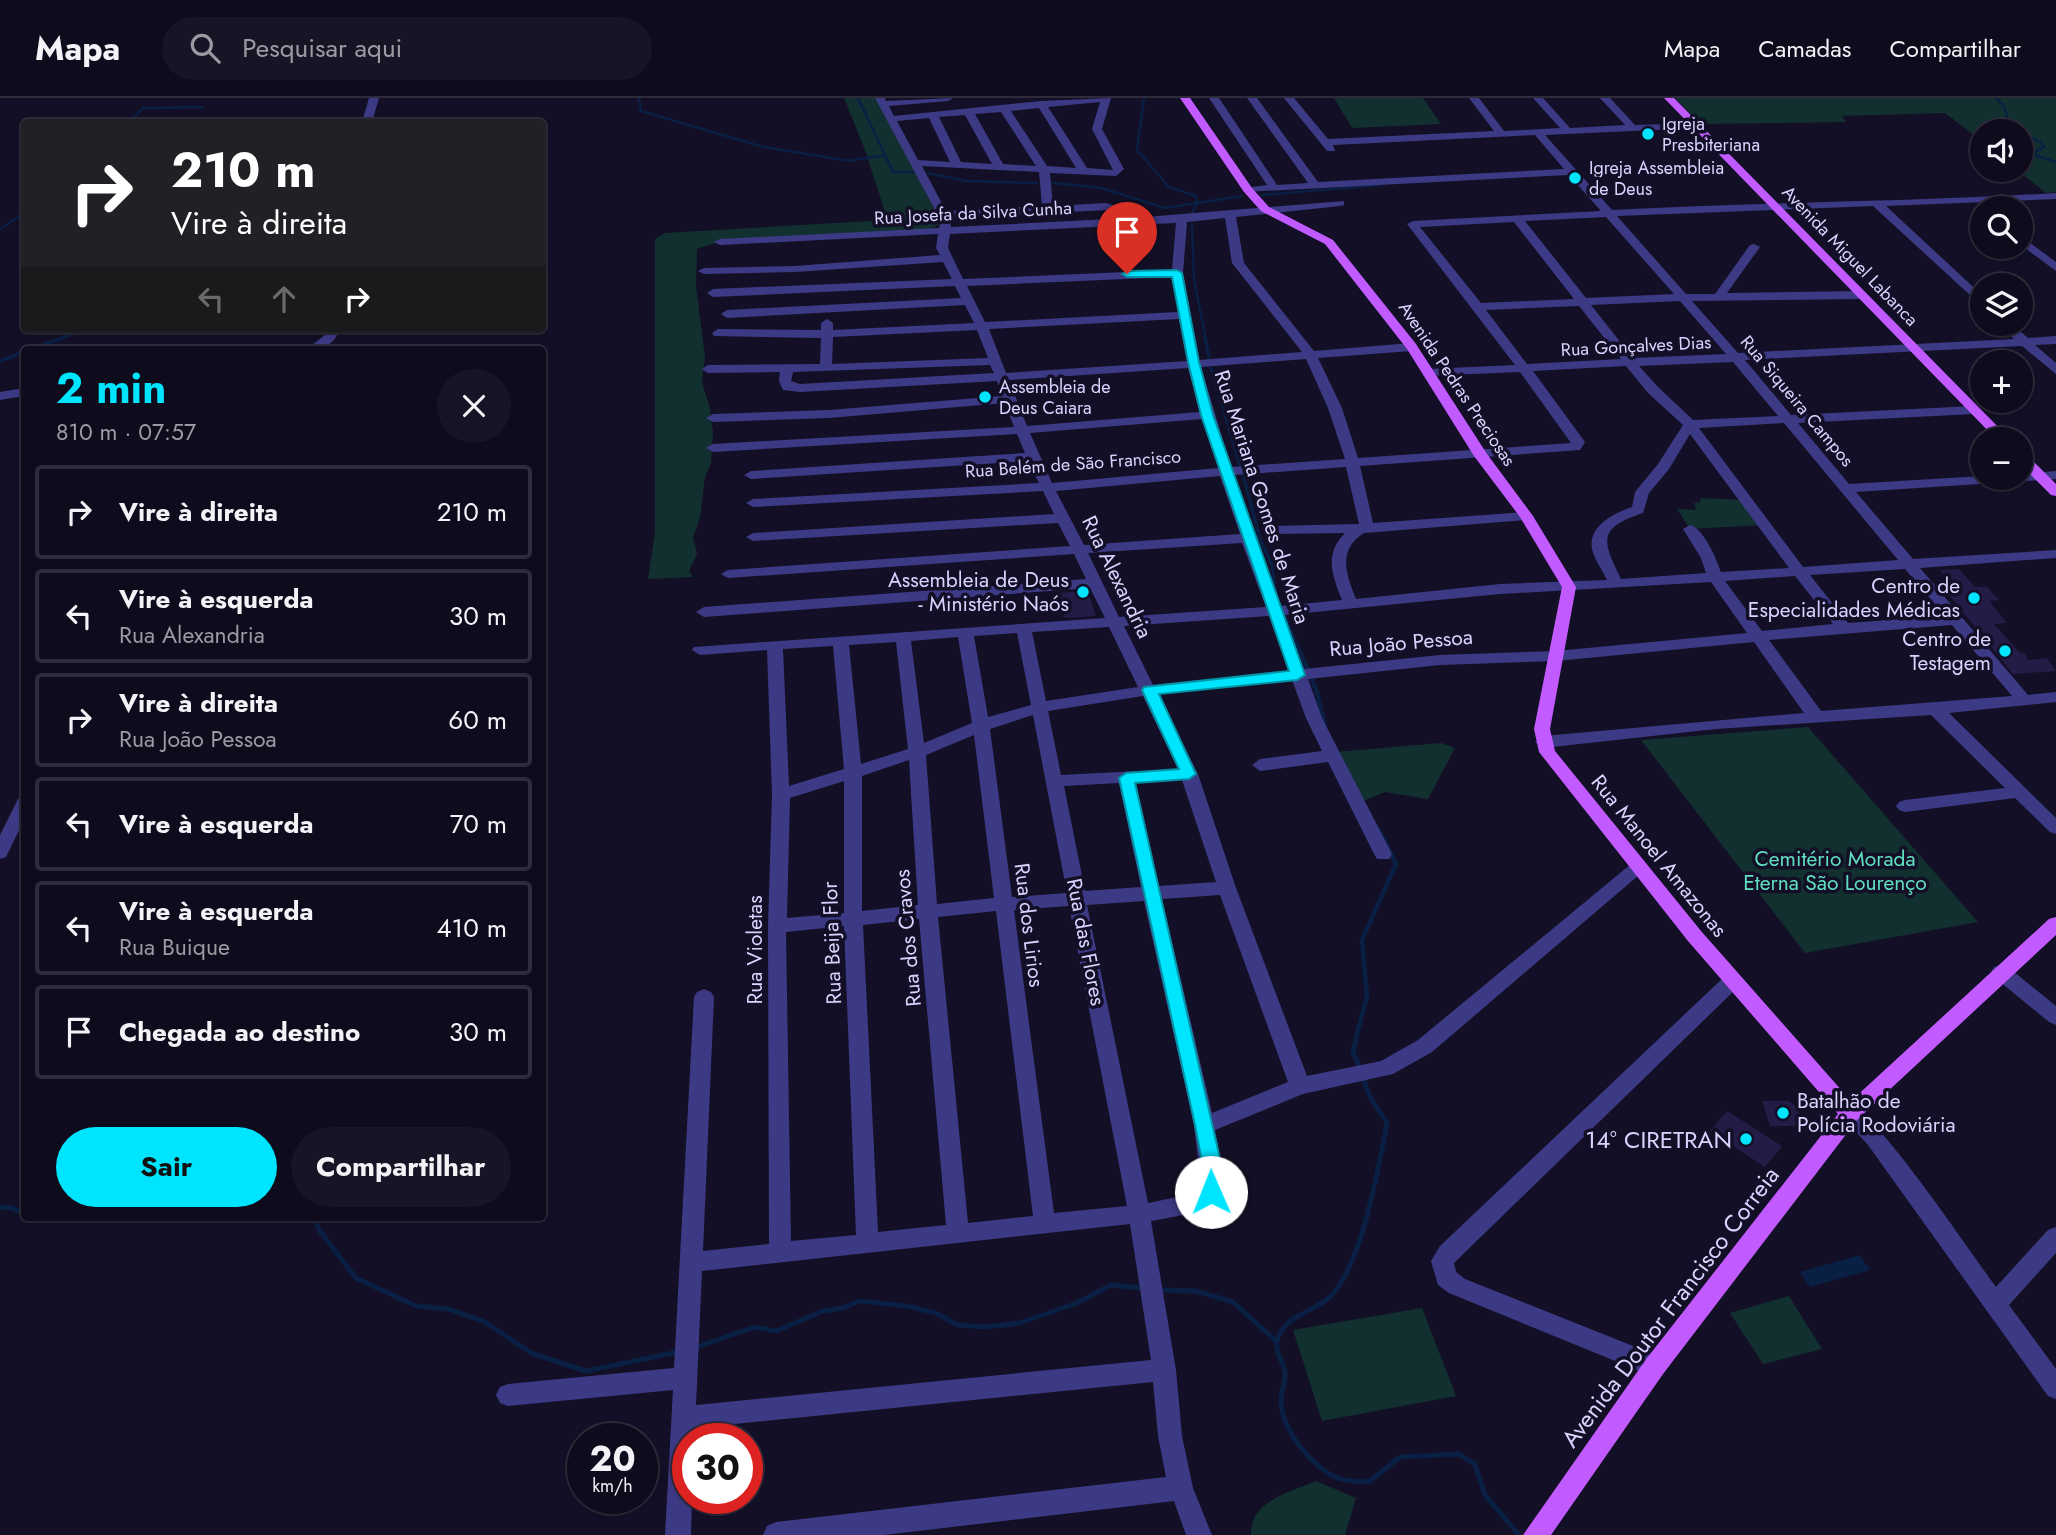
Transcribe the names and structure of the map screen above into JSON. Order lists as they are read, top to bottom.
{
  "streets": {
    "main road": [
      "Avenida Miguel Labanca",
      "Avenida Pedras Preciosas",
      "Rua Manoel Amazonas",
      "Avenida Doutor Francisco Correia"
    ],
    "street": [
      "Rua Josefa da Silva Cunha",
      "Rua Gonçalves Dias",
      "Rua Siqueira Campos",
      "Rua Belém de São Francisco",
      "Rua Mariana Gomes de Maria",
      "Rua Alexandria",
      "Rua João Pessoa",
      "Rua dos Lirios",
      "Rua dos Cravos",
      "Rua das Flores",
      "Rua Beija Flor",
      "Rua Violetas"
    ]
  },
  "crossings": [
    ["Rua Josefa da Silva Cunha", "Avenida Pedras Preciosas"],
    ["Rua Josefa da Silva Cunha", "Rua Mariana Gomes de Maria"],
    ["Rua Josefa da Silva Cunha", "Rua Alexandria"],
    ["Avenida Miguel Labanca", "Rua Gonçalves Dias"],
    ["Rua Gonçalves Dias", "Avenida Pedras Preciosas"],
    ["Rua Gonçalves Dias", "Rua Siqueira Campos"],
    ["Rua Gonçalves Dias", "Rua Belém de São Francisco"],
    ["Avenida Pedras Preciosas", "Rua Belém de São Francisco"],
    ["Rua Siqueira Campos", "Rua João Pessoa"],
    ["Rua Belém de São Francisco", "Rua Mariana Gomes de Maria"],
    ["Rua Belém de São Francisco", "Rua Alexandria"],
    ["Rua Mariana Gomes de Maria", "Rua João Pessoa"],
    ["Rua Alexandria", "Rua João Pessoa"],
    ["Rua João Pessoa", "Rua dos Lirios"],
    ["Rua João Pessoa", "Rua dos Cravos"],
    ["Rua João Pessoa", "Rua das Flores"],
    ["Rua João Pessoa", "Rua Beija Flor"],
    ["Rua João Pessoa", "Rua Violetas"],
    ["Rua Manoel Amazonas", "Avenida Doutor Francisco Correia"]
  ],
  "parks": ["Cemitério Morada Eterna São Lourenço"],
  "places": [
    "Igreja Presbiteriana",
    "Igreja Assembleia de Deus",
    "Assembleia de Deus Caiara",
    "Assembleia de Deus - Ministério Naós",
    "Centro de Especialidades Médicas",
    "Centro de Testagem",
    "Batalhão de Polícia Rodoviária",
    "14º CIRETRAN"
  ],
  "page": {
    "header": "Mapa",
    "search": "Pesquisar aqui",
    "nav": ["Mapa", "Camadas", "Compartilhar"],
    "map_buttons": ["+", "−"],
    "turn": ["210 m", "Vire à direita"],
    "heading": ["2 min", "810 m · 07:57"],
    "list": [
      {
        "name": "Vire à direita",
        "value": "210 m"
      },
      {
        "name": "Vire à esquerda",
        "note": "Rua Alexandria",
        "value": "30 m"
      },
      {
        "name": "Vire à direita",
        "note": "Rua João Pessoa",
        "value": "60 m"
      },
      {
        "name": "Vire à esquerda",
        "value": "70 m"
      },
      {
        "name": "Vire à esquerda",
        "note": "Rua Buique",
        "value": "410 m"
      },
      {
        "name": "Chegada ao destino",
        "value": "30 m"
      }
    ],
    "buttons": ["Sair", "Compartilhar"],
    "speed": "20 km/h",
    "limit": "30"
  }
}
